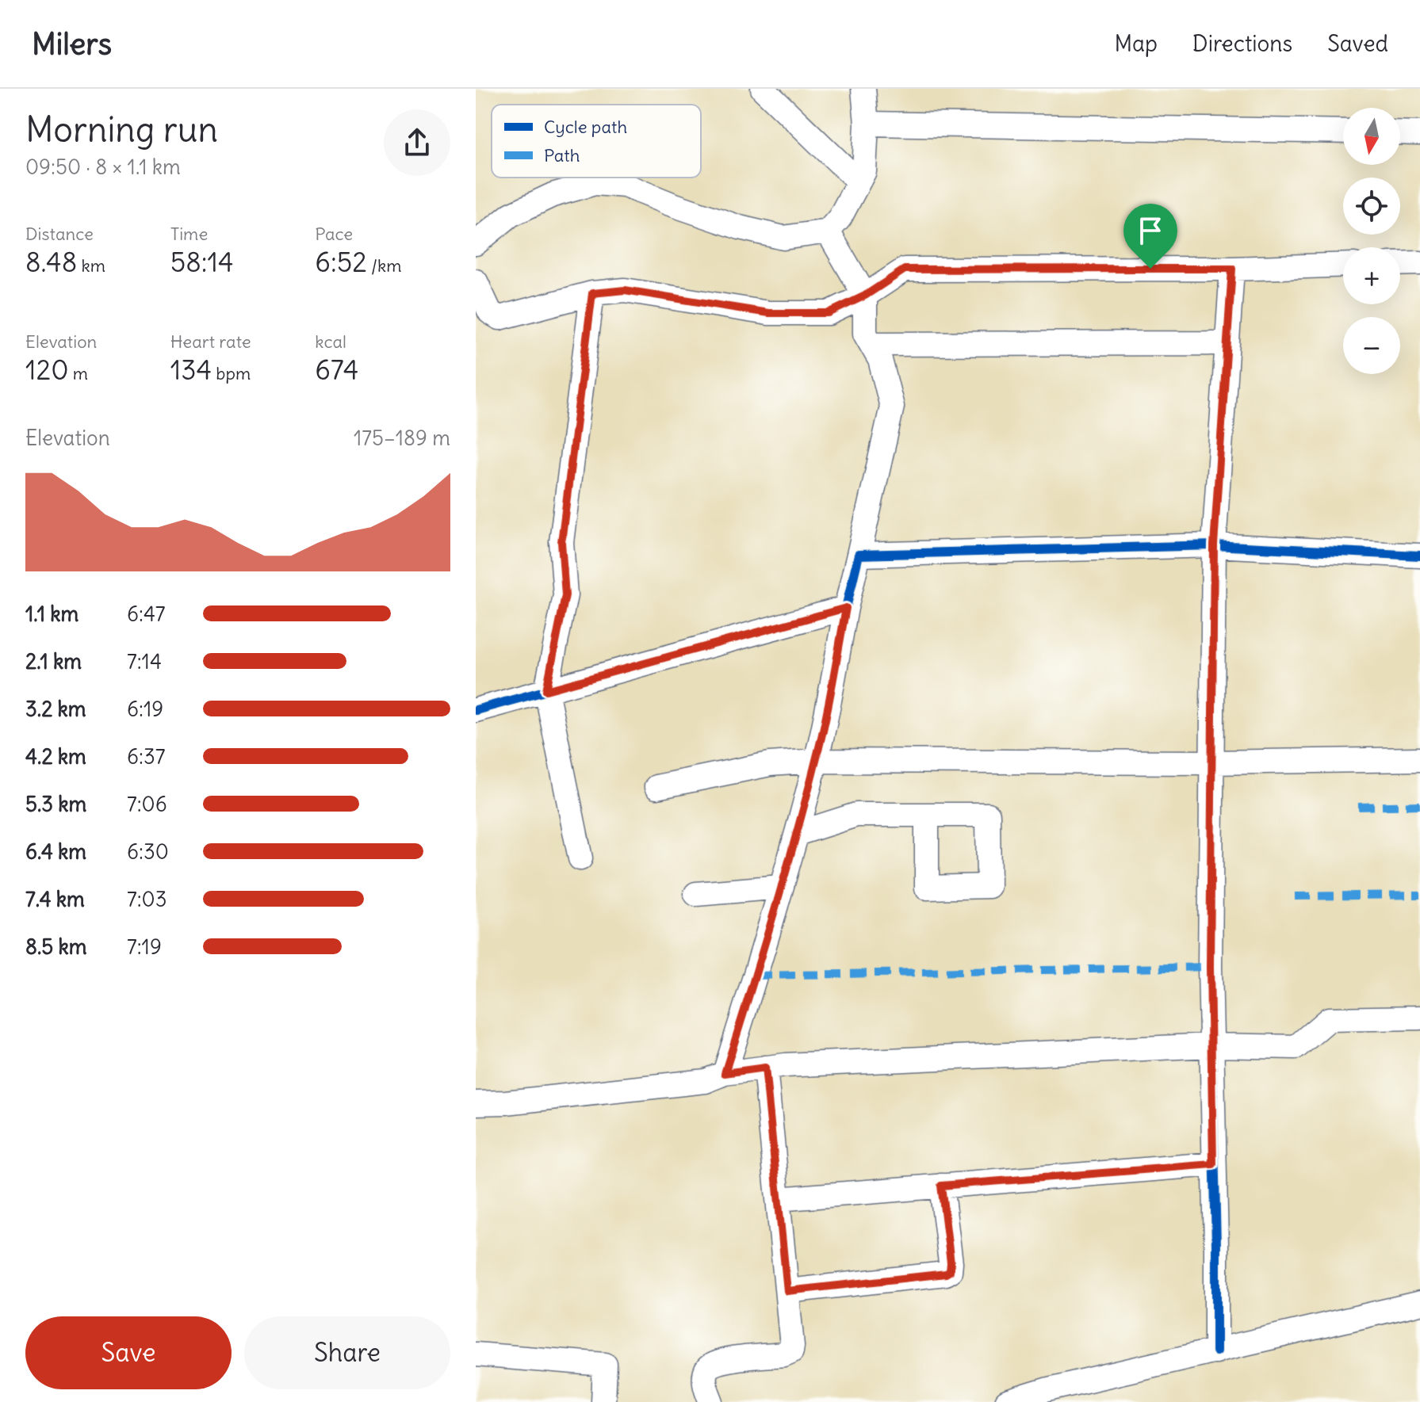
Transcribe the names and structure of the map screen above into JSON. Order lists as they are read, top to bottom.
{
  "legend": ["Cycle path", "Path"],
  "north": "bottom",
  "page": {
    "header": "Milers",
    "nav": ["Map", "Directions", "Saved"],
    "heading": ["Morning run", "09:50 · 8 × 1.1 km"],
    "map_buttons": ["+", "−"],
    "stats": [
      ["Distance", "8.48 km"],
      ["Time", "58:14"],
      ["Pace", "6:52 /km"],
      ["Elevation", "120 m"],
      ["Heart rate", "134 bpm"],
      ["kcal", "674"]
    ],
    "chart": ["Elevation", "175–189 m"],
    "list": [
      {
        "name": "1.1 km",
        "note": "6:47"
      },
      {
        "name": "2.1 km",
        "note": "7:14"
      },
      {
        "name": "3.2 km",
        "note": "6:19"
      },
      {
        "name": "4.2 km",
        "note": "6:37"
      },
      {
        "name": "5.3 km",
        "note": "7:06"
      },
      {
        "name": "6.4 km",
        "note": "6:30"
      },
      {
        "name": "7.4 km",
        "note": "7:03"
      },
      {
        "name": "8.5 km",
        "note": "7:19"
      }
    ],
    "buttons": ["Save", "Share"]
  }
}
